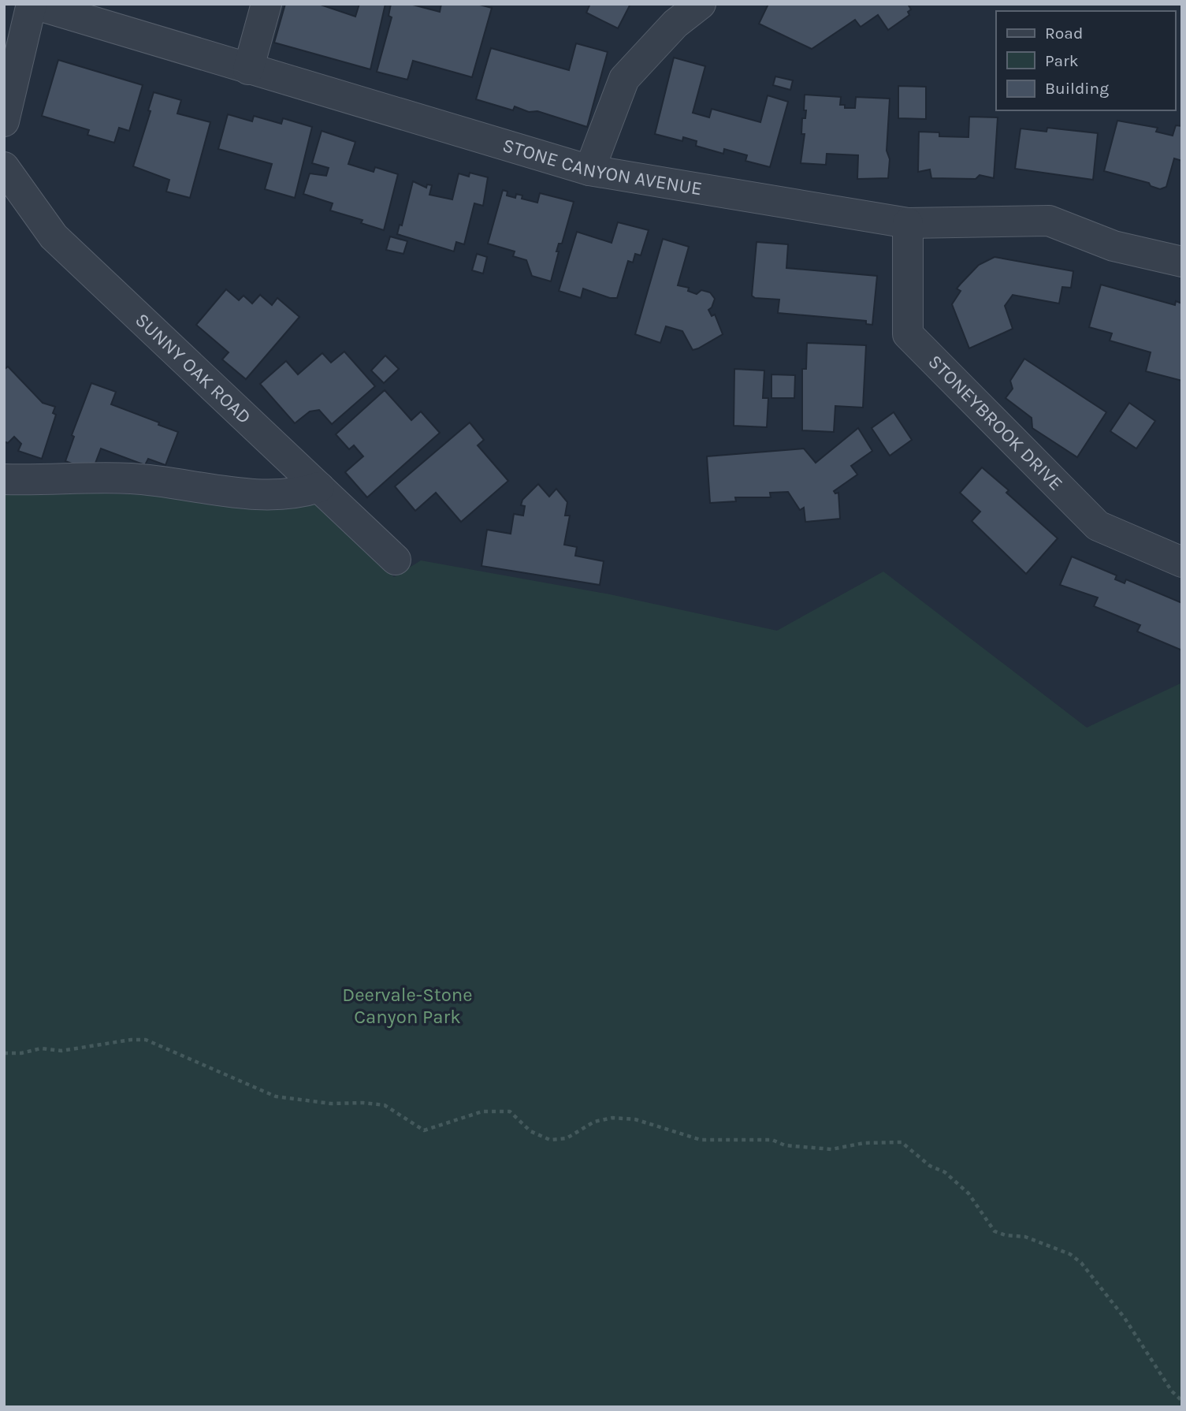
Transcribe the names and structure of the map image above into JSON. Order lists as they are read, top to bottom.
{
  "streets": {
    "street": ["STONE CANYON AVENUE", "SUNNY OAK ROAD", "STONEYBROOK DRIVE"]
  },
  "crossings": [
    ["STONE CANYON AVENUE", "STONEYBROOK DRIVE"]
  ],
  "parks": ["Deervale-Stone Canyon Park"],
  "legend": ["Road", "Park", "Building"]
}
